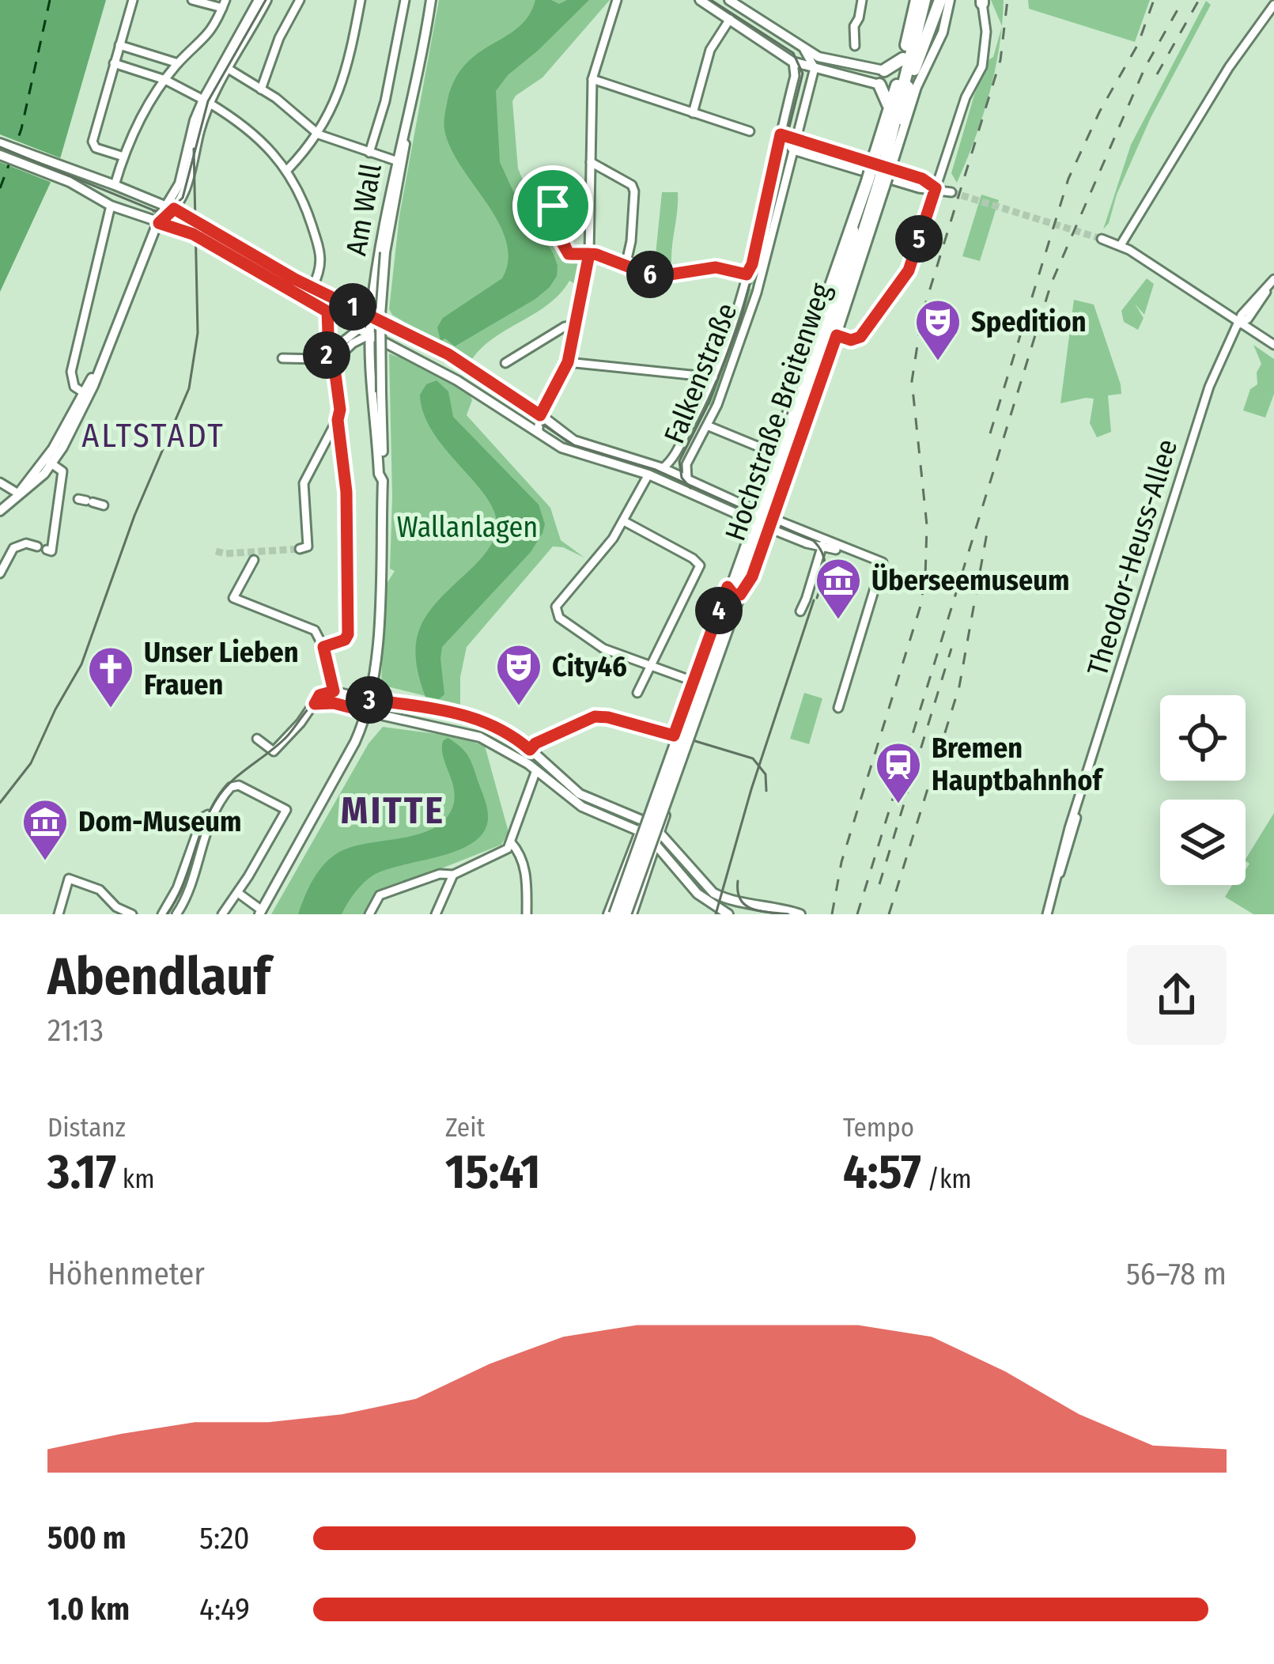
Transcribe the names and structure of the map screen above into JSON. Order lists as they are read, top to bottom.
{
  "streets": {
    "highway": ["Hochstraße Breitenweg"],
    "main road": ["Am Wall"],
    "street": ["Falkenstraße", "Theodor-Heuss-Allee"]
  },
  "districts": ["ALTSTADT", "MITTE"],
  "parks": ["Wallanlagen"],
  "places": {
    "theatre": ["Spedition", "City46"],
    "museum": ["Überseemuseum", "Dom-Museum"],
    "church": ["Unser Lieben Frauen"],
    "station": ["Bremen Hauptbahnhof"]
  },
  "page": {
    "pins": [
      "5",
      "6",
      "1",
      "2",
      "4",
      "3"
    ],
    "heading": ["Abendlauf", "21:13"],
    "stats": [
      ["Distanz", "3.17 km"],
      ["Zeit", "15:41"],
      ["Tempo", "4:57 /km"]
    ],
    "chart": ["Höhenmeter", "56–78 m"],
    "list": [
      {
        "name": "500 m",
        "note": "5:20"
      },
      {
        "name": "1.0 km",
        "note": "4:49"
      }
    ]
  }
}
